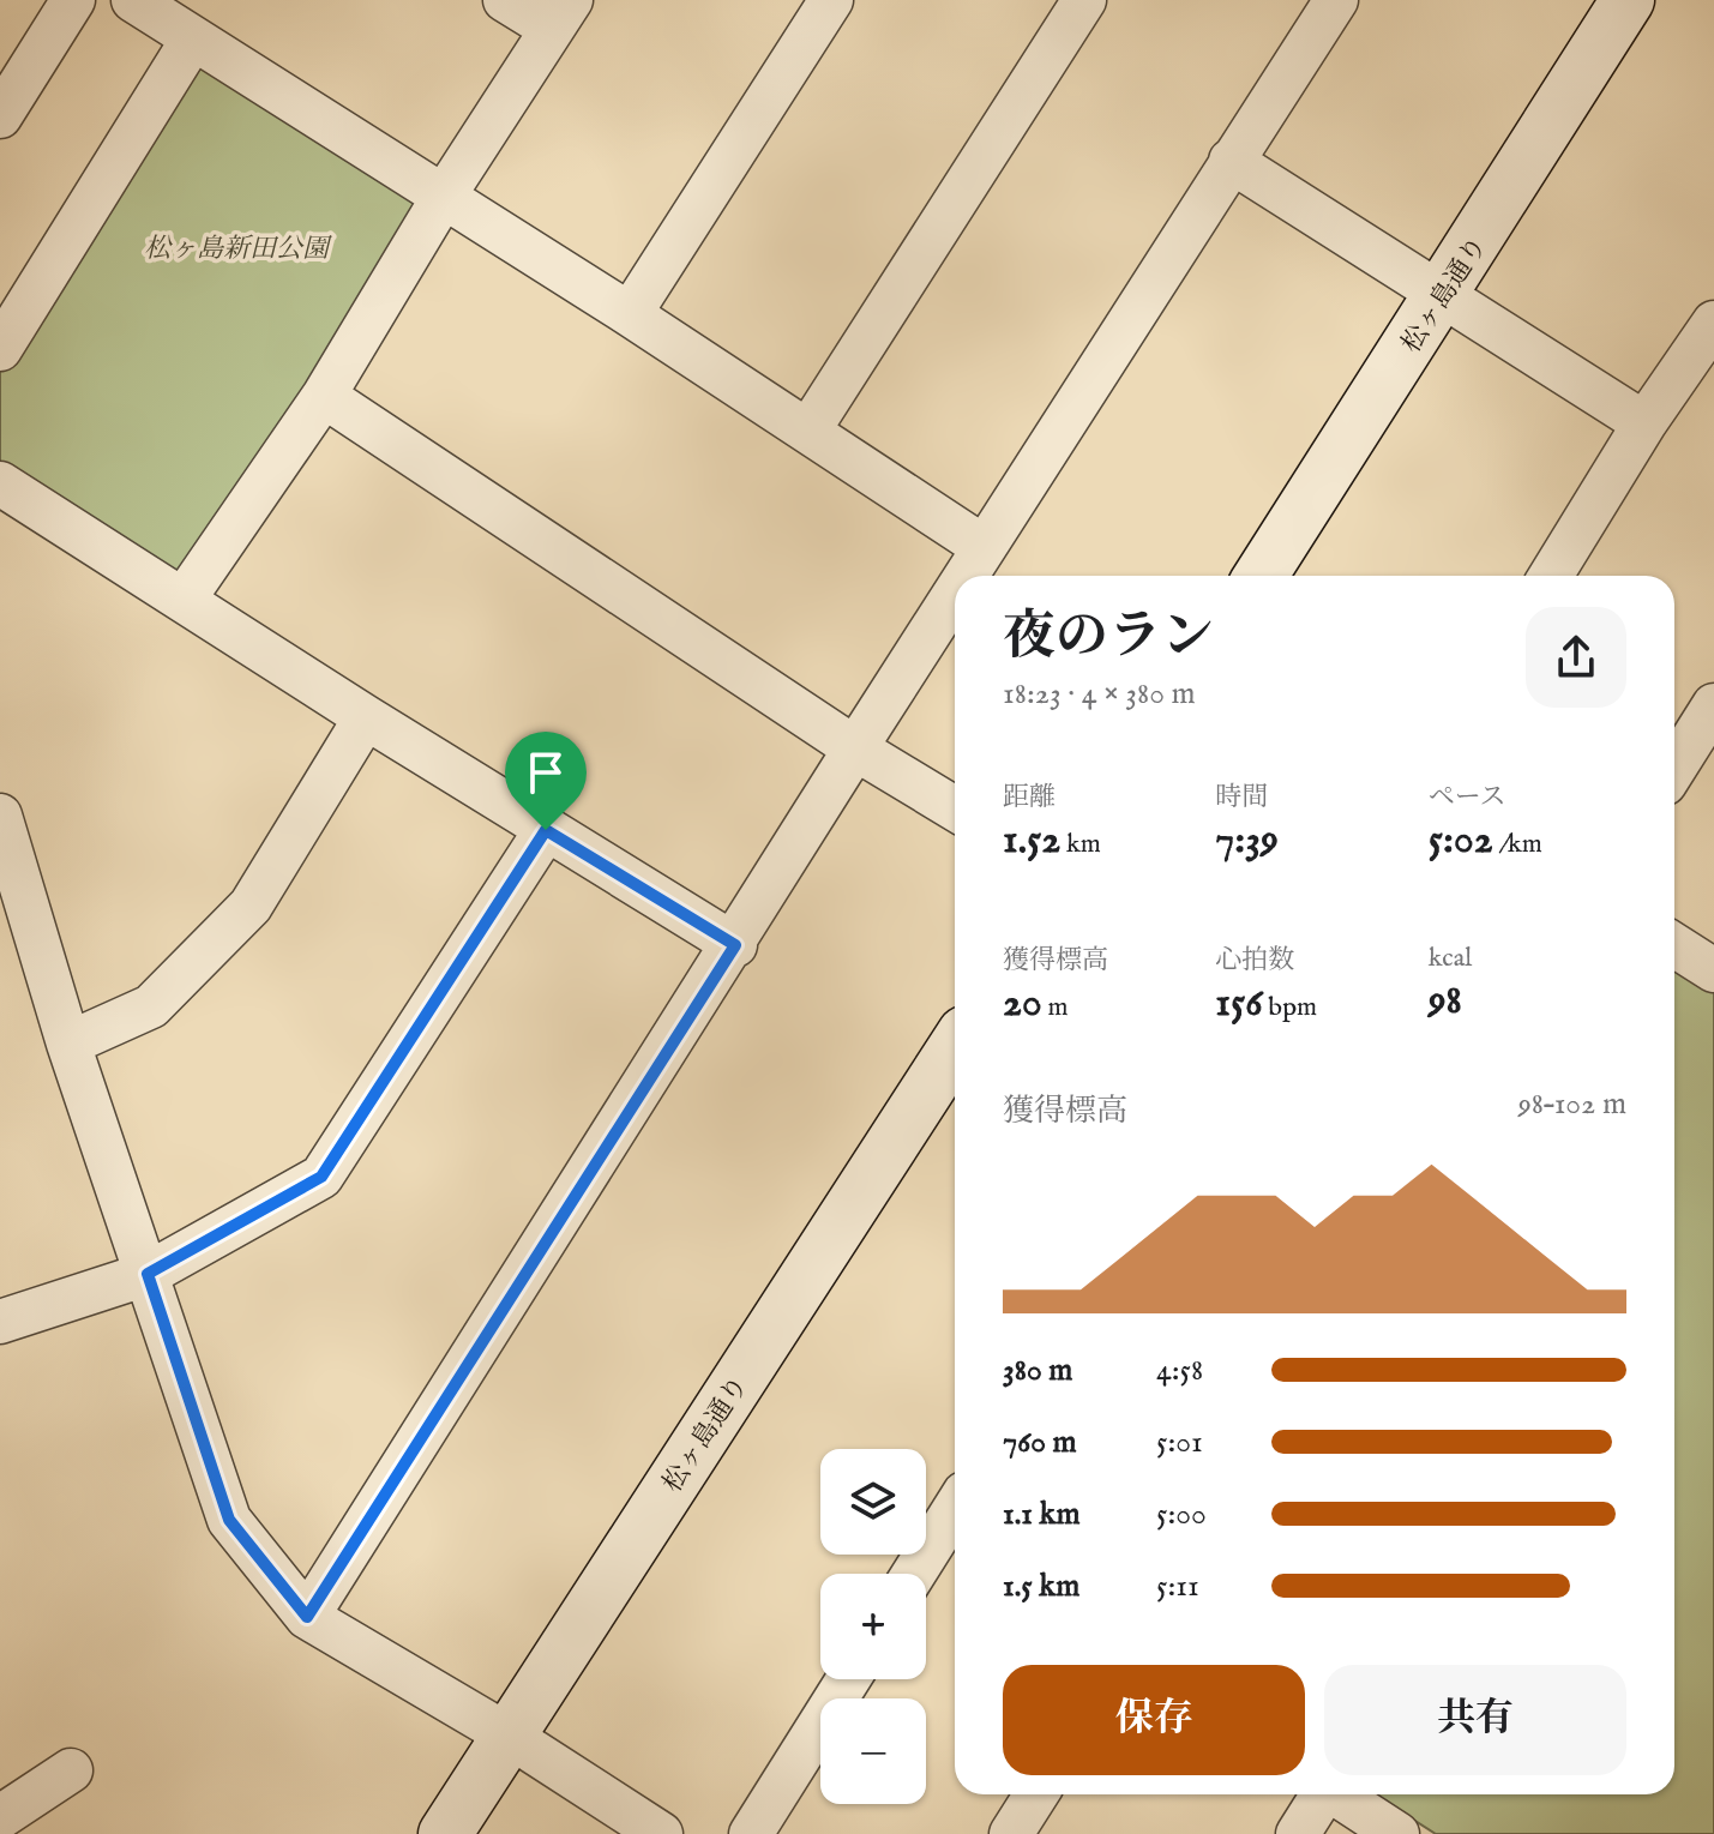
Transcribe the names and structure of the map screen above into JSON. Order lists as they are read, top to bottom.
{
  "streets": {
    "street": ["松ヶ島通り"]
  },
  "parks": ["松ヶ島新田公園"],
  "page": {
    "heading": ["夜のラン", "18:23 · 4 × 380 m"],
    "stats": [
      ["距離", "1.52 km"],
      ["時間", "7:39"],
      ["ペース", "5:02 /km"],
      ["獲得標高", "20 m"],
      ["心拍数", "156 bpm"],
      ["kcal", "98"]
    ],
    "chart": ["獲得標高", "98–102 m"],
    "list": [
      {
        "name": "380 m",
        "note": "4:58"
      },
      {
        "name": "760 m",
        "note": "5:01"
      },
      {
        "name": "1.1 km",
        "note": "5:00"
      },
      {
        "name": "1.5 km",
        "note": "5:11"
      }
    ],
    "map_buttons": ["+", "−"],
    "buttons": ["保存", "共有"]
  }
}
